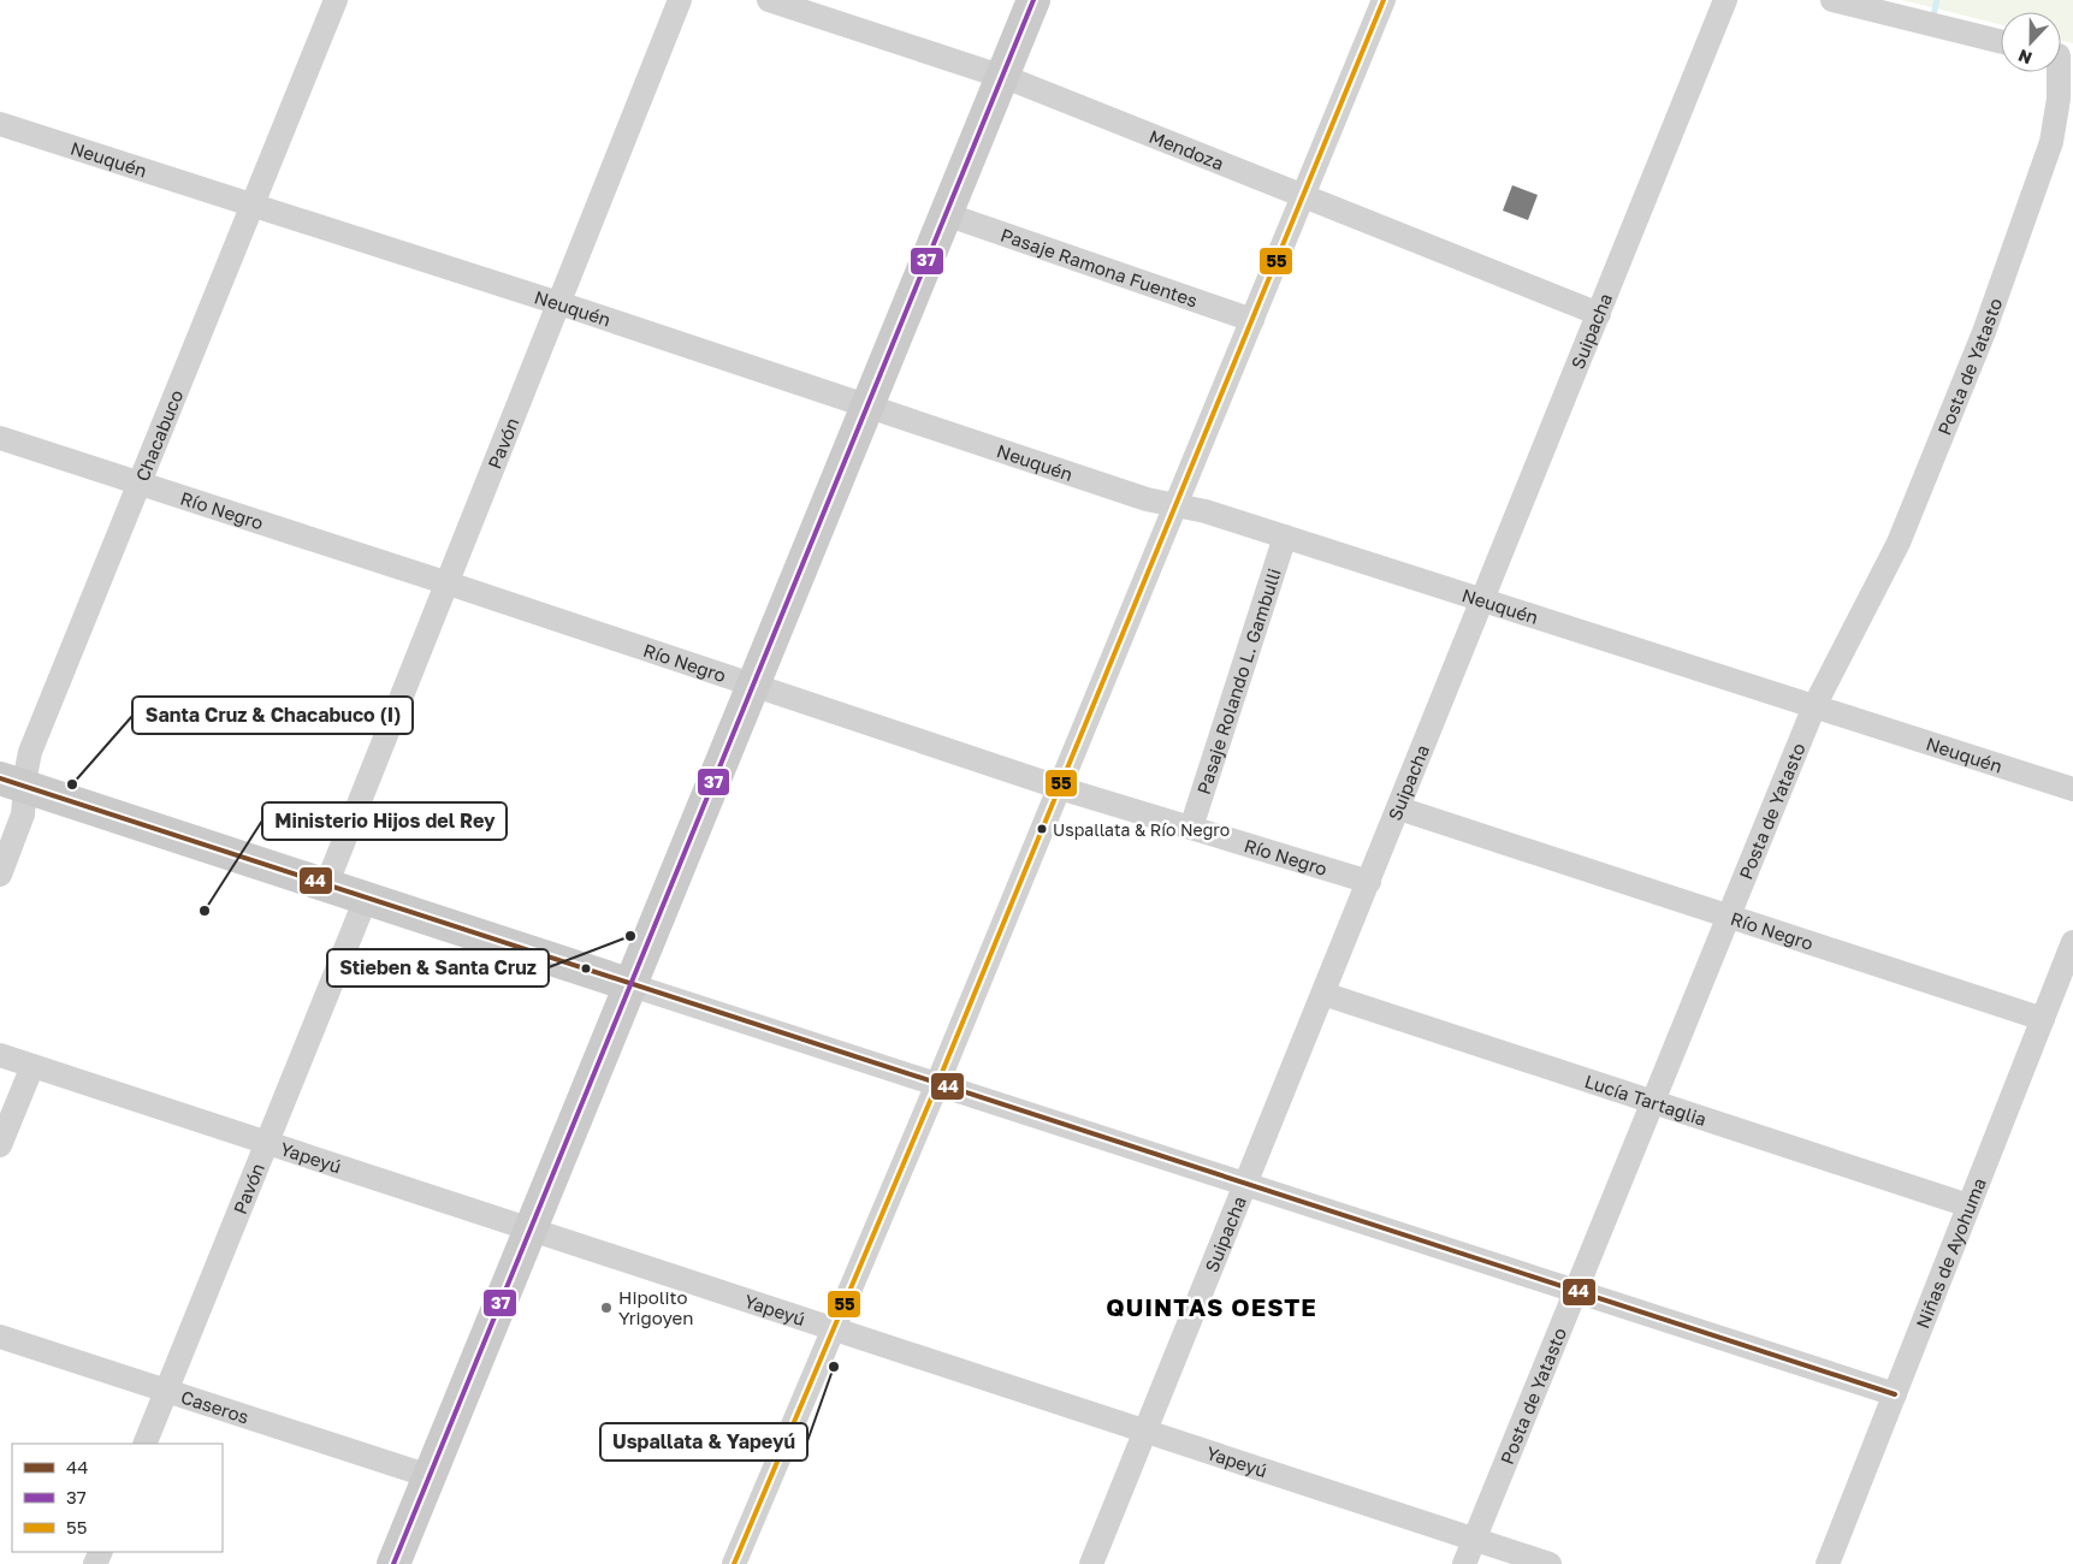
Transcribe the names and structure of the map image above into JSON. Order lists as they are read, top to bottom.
{
  "streets": {
    "street": [
      "Mendoza",
      "Neuquén",
      "Pasaje Ramona Fuentes",
      "Suipacha",
      "Posta de Yatasto",
      "Chacabuco",
      "Pavón",
      "Río Negro",
      "Pasaje Rolando L. Gambulli",
      "Lucía Tartaglia",
      "Yapeyú",
      "Niñas de Ayohuma",
      "Caseros"
    ]
  },
  "crossings": [
    ["Mendoza", "Suipacha"],
    ["Neuquén", "Suipacha"],
    ["Neuquén", "Posta de Yatasto"],
    ["Neuquén", "Chacabuco"],
    ["Neuquén", "Pavón"],
    ["Neuquén", "Pasaje Rolando L. Gambulli"],
    ["Suipacha", "Río Negro"],
    ["Suipacha", "Lucía Tartaglia"],
    ["Suipacha", "Yapeyú"],
    ["Posta de Yatasto", "Río Negro"],
    ["Posta de Yatasto", "Lucía Tartaglia"],
    ["Posta de Yatasto", "Yapeyú"],
    ["Chacabuco", "Río Negro"],
    ["Pavón", "Río Negro"],
    ["Pavón", "Yapeyú"],
    ["Pavón", "Caseros"],
    ["Río Negro", "Pasaje Rolando L. Gambulli"],
    ["Río Negro", "Niñas de Ayohuma"],
    ["Lucía Tartaglia", "Niñas de Ayohuma"]
  ],
  "districts": ["QUINTAS OESTE"],
  "places": [
    "Santa Cruz & Chacabuco (I)",
    "Uspallata & Río Negro",
    "Ministerio Hijos del Rey",
    "Stieben & Santa Cruz",
    "Hipolito Yrigoyen",
    "Uspallata & Yapeyú"
  ],
  "lines": ["transit line 37", "transit line 55", "transit line 44"],
  "legend": ["44", "37", "55"],
  "north": "bottom"
}
